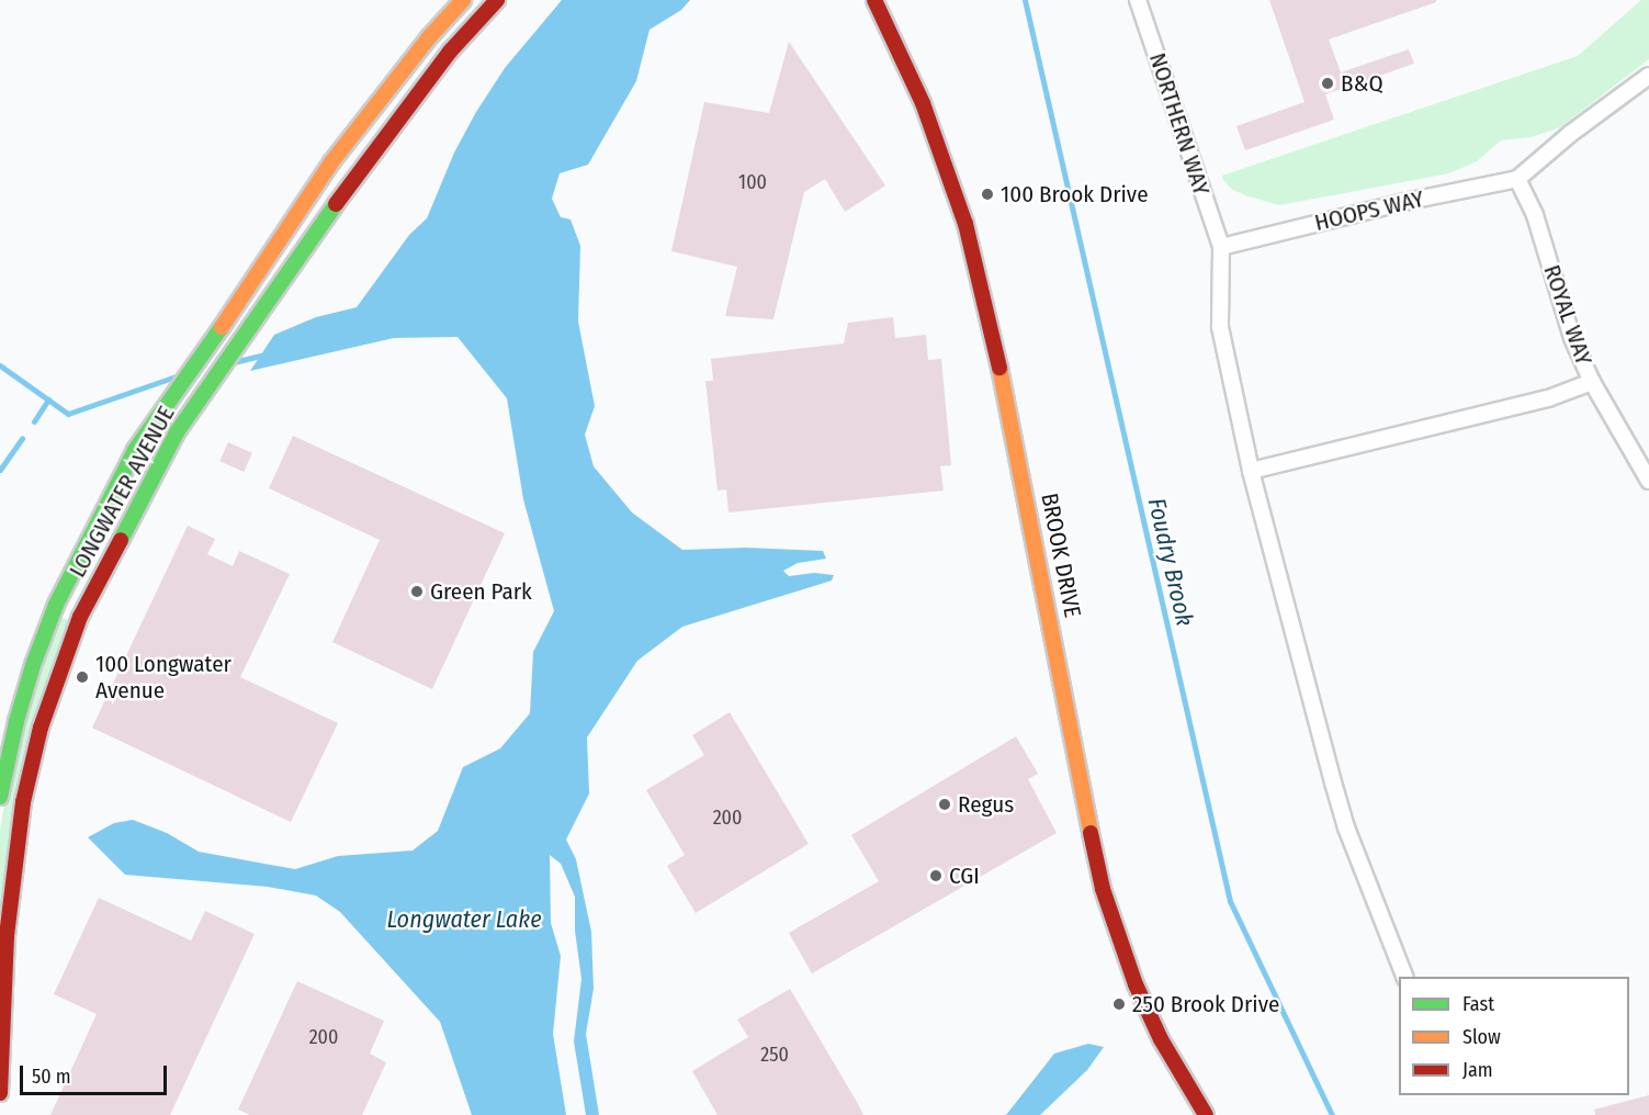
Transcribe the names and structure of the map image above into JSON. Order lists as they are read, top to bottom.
{
  "streets": {
    "street": [
      "NORTHERN WAY",
      "HOOPS WAY",
      "ROYAL WAY",
      "LONGWATER AVENUE",
      "BROOK DRIVE"
    ]
  },
  "crossings": [
    ["NORTHERN WAY", "HOOPS WAY"],
    ["HOOPS WAY", "ROYAL WAY"]
  ],
  "water": ["Foudry Brook", "Longwater Lake"],
  "places": [
    "B&Q",
    "100 Brook Drive",
    "Green Park",
    "100 Longwater Avenue",
    "Regus",
    "CGI",
    "250 Brook Drive"
  ],
  "house_numbers": [
    "100",
    "200",
    "200",
    "250"
  ],
  "legend": ["Fast", "Slow", "Jam"],
  "scale_bar": "50 m"
}
